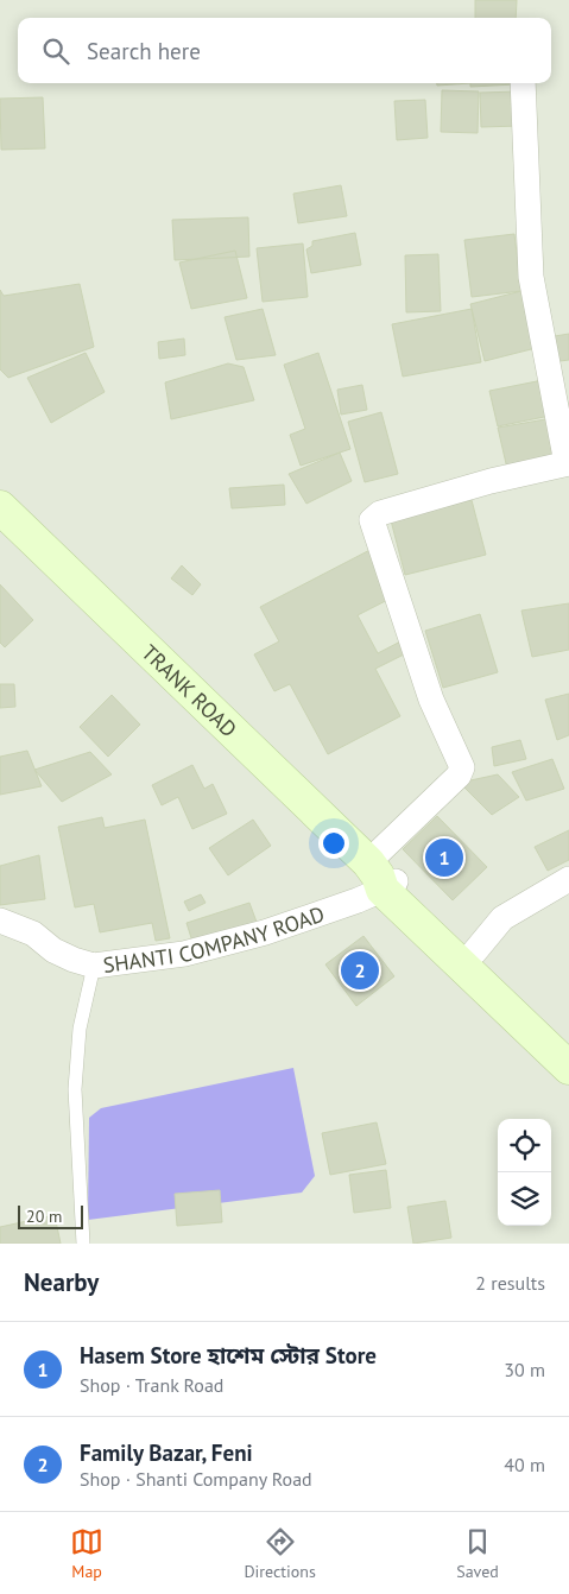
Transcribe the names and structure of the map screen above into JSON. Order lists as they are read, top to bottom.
{
  "streets": {
    "main road": ["TRANK ROAD"],
    "street": ["SHANTI COMPANY ROAD"]
  },
  "crossings": [
    ["TRANK ROAD", "SHANTI COMPANY ROAD"]
  ],
  "scale_bar": "20 m",
  "page": {
    "search": "Search here",
    "pins": ["1", "2"],
    "scale": "20 m",
    "heading": ["Nearby", "2 results"],
    "list": [
      {
        "mark": "1",
        "name": "Hasem Store হাশেম স্টোর Store",
        "note": "Shop · Trank Road",
        "value": "30 m"
      },
      {
        "mark": "2",
        "name": "Family Bazar, Feni",
        "note": "Shop · Shanti Company Road",
        "value": "40 m"
      }
    ],
    "nav": ["Map", "Directions", "Saved"]
  }
}
